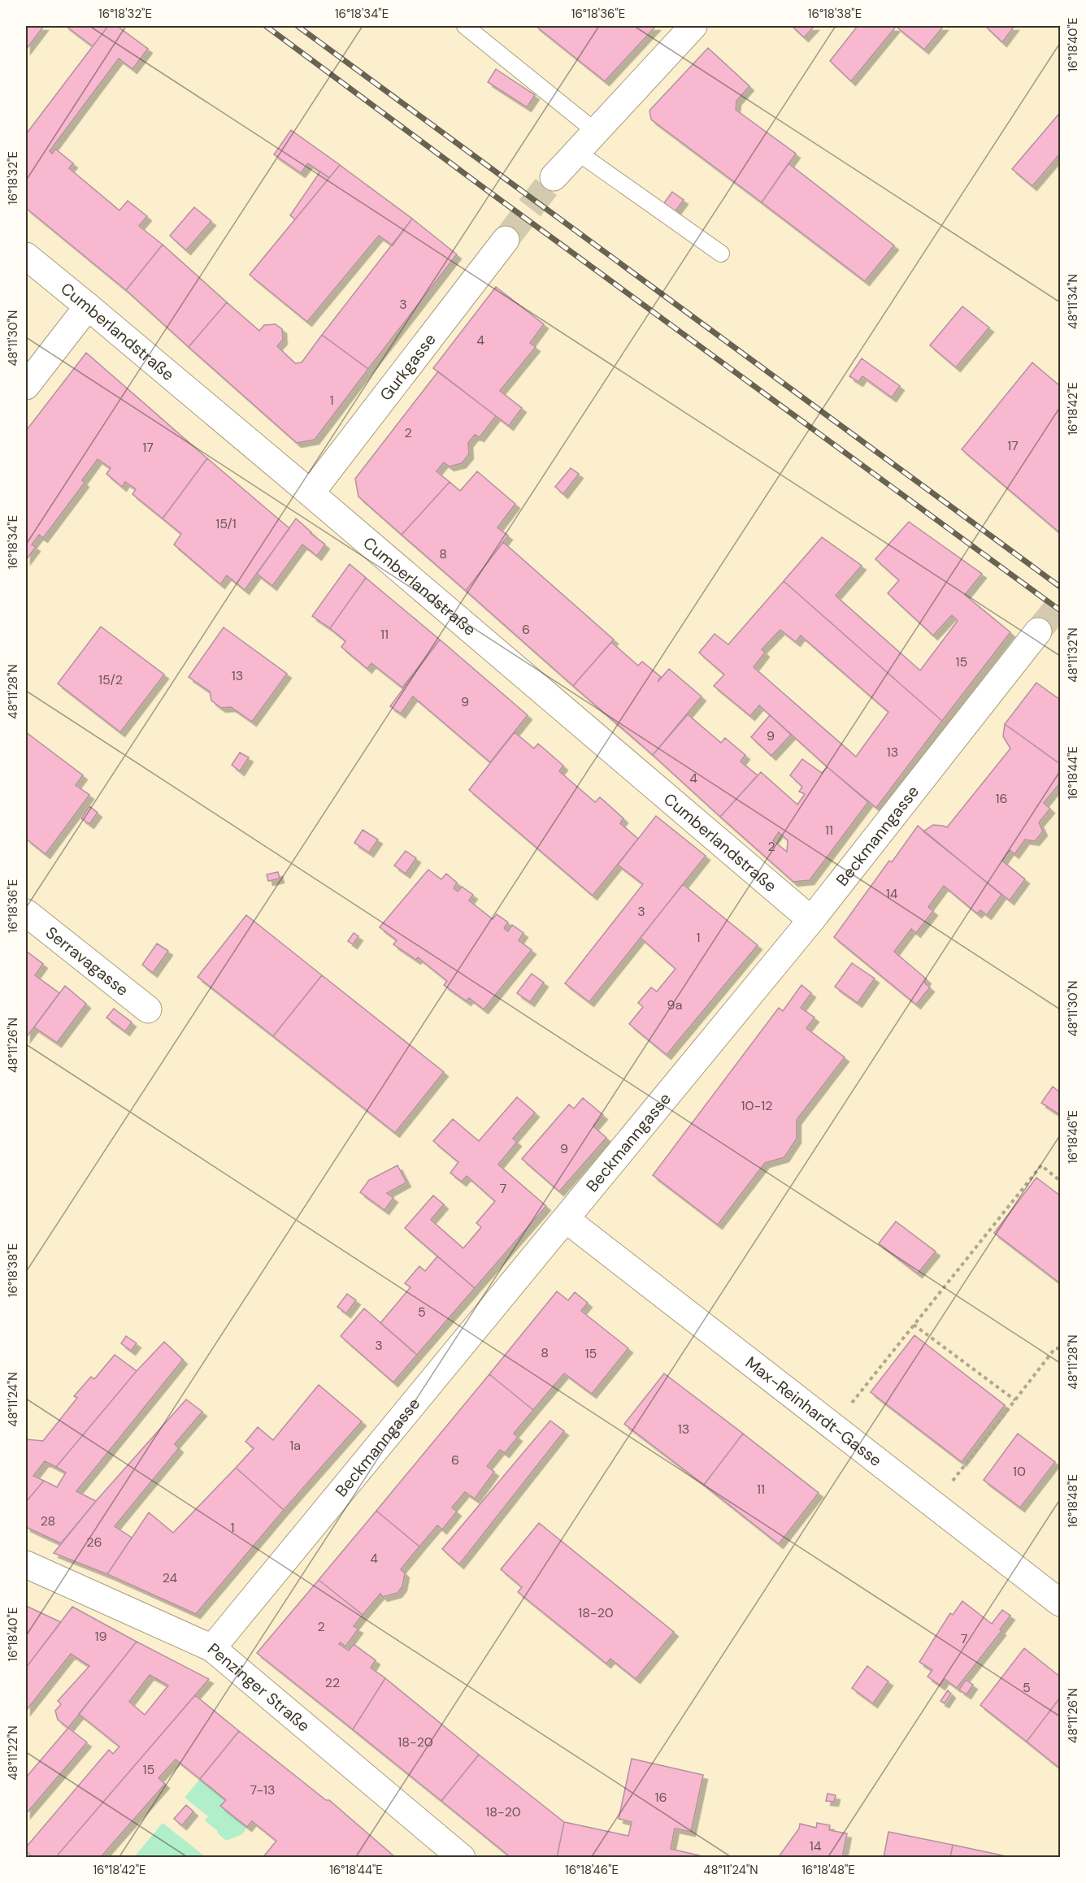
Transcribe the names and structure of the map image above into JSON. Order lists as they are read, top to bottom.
{
  "streets": {
    "street": [
      "Cumberlandstraße",
      "Gurkgasse",
      "Beckmanngasse",
      "Serravagasse",
      "Max-Reinhardt-Gasse",
      "Penzinger Straße"
    ]
  },
  "crossings": [
    ["Cumberlandstraße", "Gurkgasse"],
    ["Cumberlandstraße", "Beckmanngasse"],
    ["Beckmanngasse", "Max-Reinhardt-Gasse"],
    ["Beckmanngasse", "Penzinger Straße"]
  ],
  "house_numbers": [
    "3",
    "4",
    "1",
    "2",
    "17",
    "17",
    "15/1",
    "8",
    "6",
    "11",
    "15",
    "13",
    "15/2",
    "9",
    "9",
    "13",
    "4",
    "16",
    "11",
    "2",
    "14",
    "3",
    "1",
    "9a",
    "10-12",
    "9",
    "7",
    "5",
    "3",
    "8",
    "15",
    "13",
    "1a",
    "6",
    "10",
    "11",
    "28",
    "1",
    "26",
    "4",
    "24",
    "18-20",
    "2",
    "19",
    "7",
    "22",
    "5",
    "18-20",
    "15",
    "7-13",
    "16",
    "18-20",
    "14"
  ],
  "coordinates": [
    "16°18'32\"E",
    "16°18'34\"E",
    "16°18'36\"E",
    "16°18'38\"E",
    "16°18'40\"E",
    "48°11'34\"N",
    "48°11'30\"N",
    "16°18'42\"E",
    "48°11'32\"N",
    "48°11'28\"N",
    "16°18'44\"E",
    "48°11'26\"N",
    "16°18'46\"E",
    "48°11'24\"N",
    "16°18'48\"E",
    "48°11'22\"N"
  ]
}
